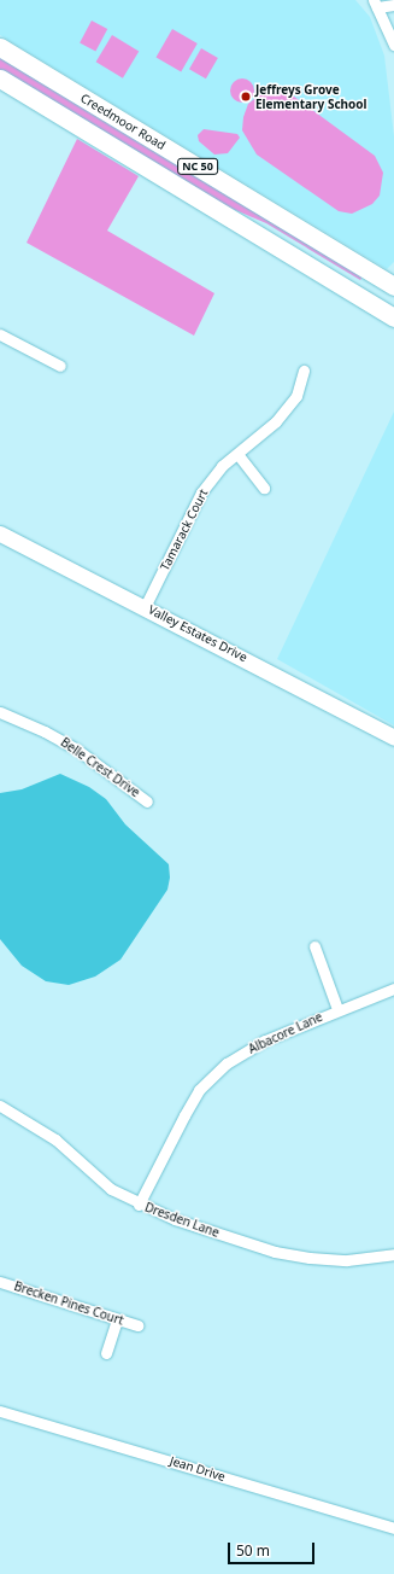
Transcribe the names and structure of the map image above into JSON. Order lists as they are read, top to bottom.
{
  "streets": {
    "main road": ["Creedmoor Road", "NC 50"],
    "street": [
      "Tamarack Court",
      "Valley Estates Drive",
      "Belle Crest Drive",
      "Albacore Lane",
      "Dresden Lane",
      "Brecken Pines Court",
      "Jean Drive"
    ]
  },
  "crossings": [
    ["Tamarack Court", "Valley Estates Drive"],
    ["Albacore Lane", "Dresden Lane"]
  ],
  "places": ["Jeffreys Grove Elementary School"],
  "scale_bar": "50 m"
}
